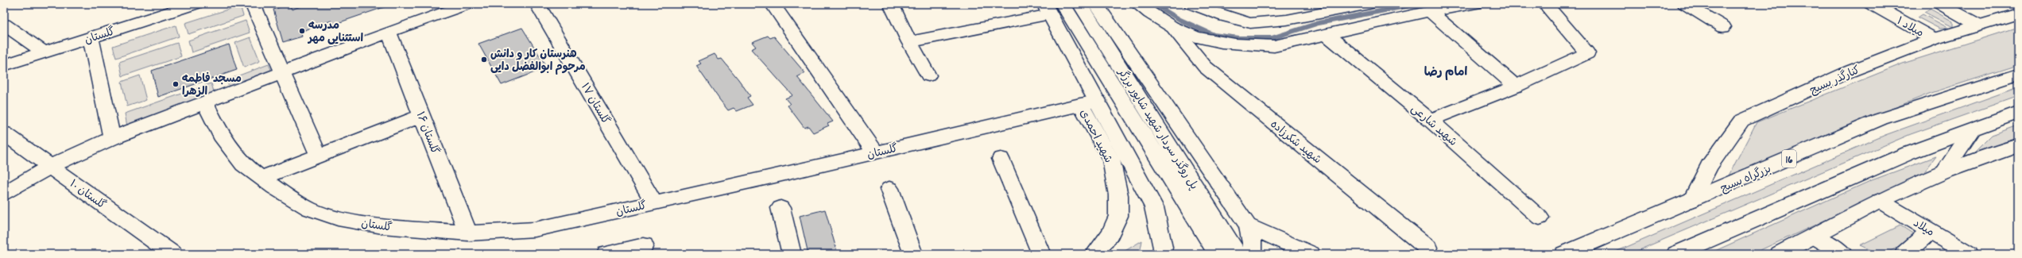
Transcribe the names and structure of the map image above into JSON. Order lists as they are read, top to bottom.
{
  "streets": {
    "main road": [
      "میلاد ۱",
      "گلستان",
      "کنارگذر بسیج",
      "گلستان ۱۷",
      "شهید شارعی",
      "پل روگذر سردار شهید شاپور برزگر",
      "گلستان ۱۶",
      "شهید احمدی",
      "شهید شکرزاده",
      "16",
      "بزرگراه بسیج",
      "گلستان ۱۰",
      "میلاد"
    ]
  },
  "crossings": [
    ["میلاد ۱", "کنارگذر بسیج"],
    ["گلستان", "گلستان ۱۷"],
    ["گلستان", "گلستان ۱۶"],
    ["گلستان", "شهید احمدی"],
    ["کنارگذر بسیج", "بزرگراه بسیج"]
  ],
  "districts": ["امام رضا"],
  "places": ["مدرسه استثنایی مهر", "هنرستان کار و دانش مرحوم ابوالفضل دایی", "مسجد فاطمه الزهرا"]
}
